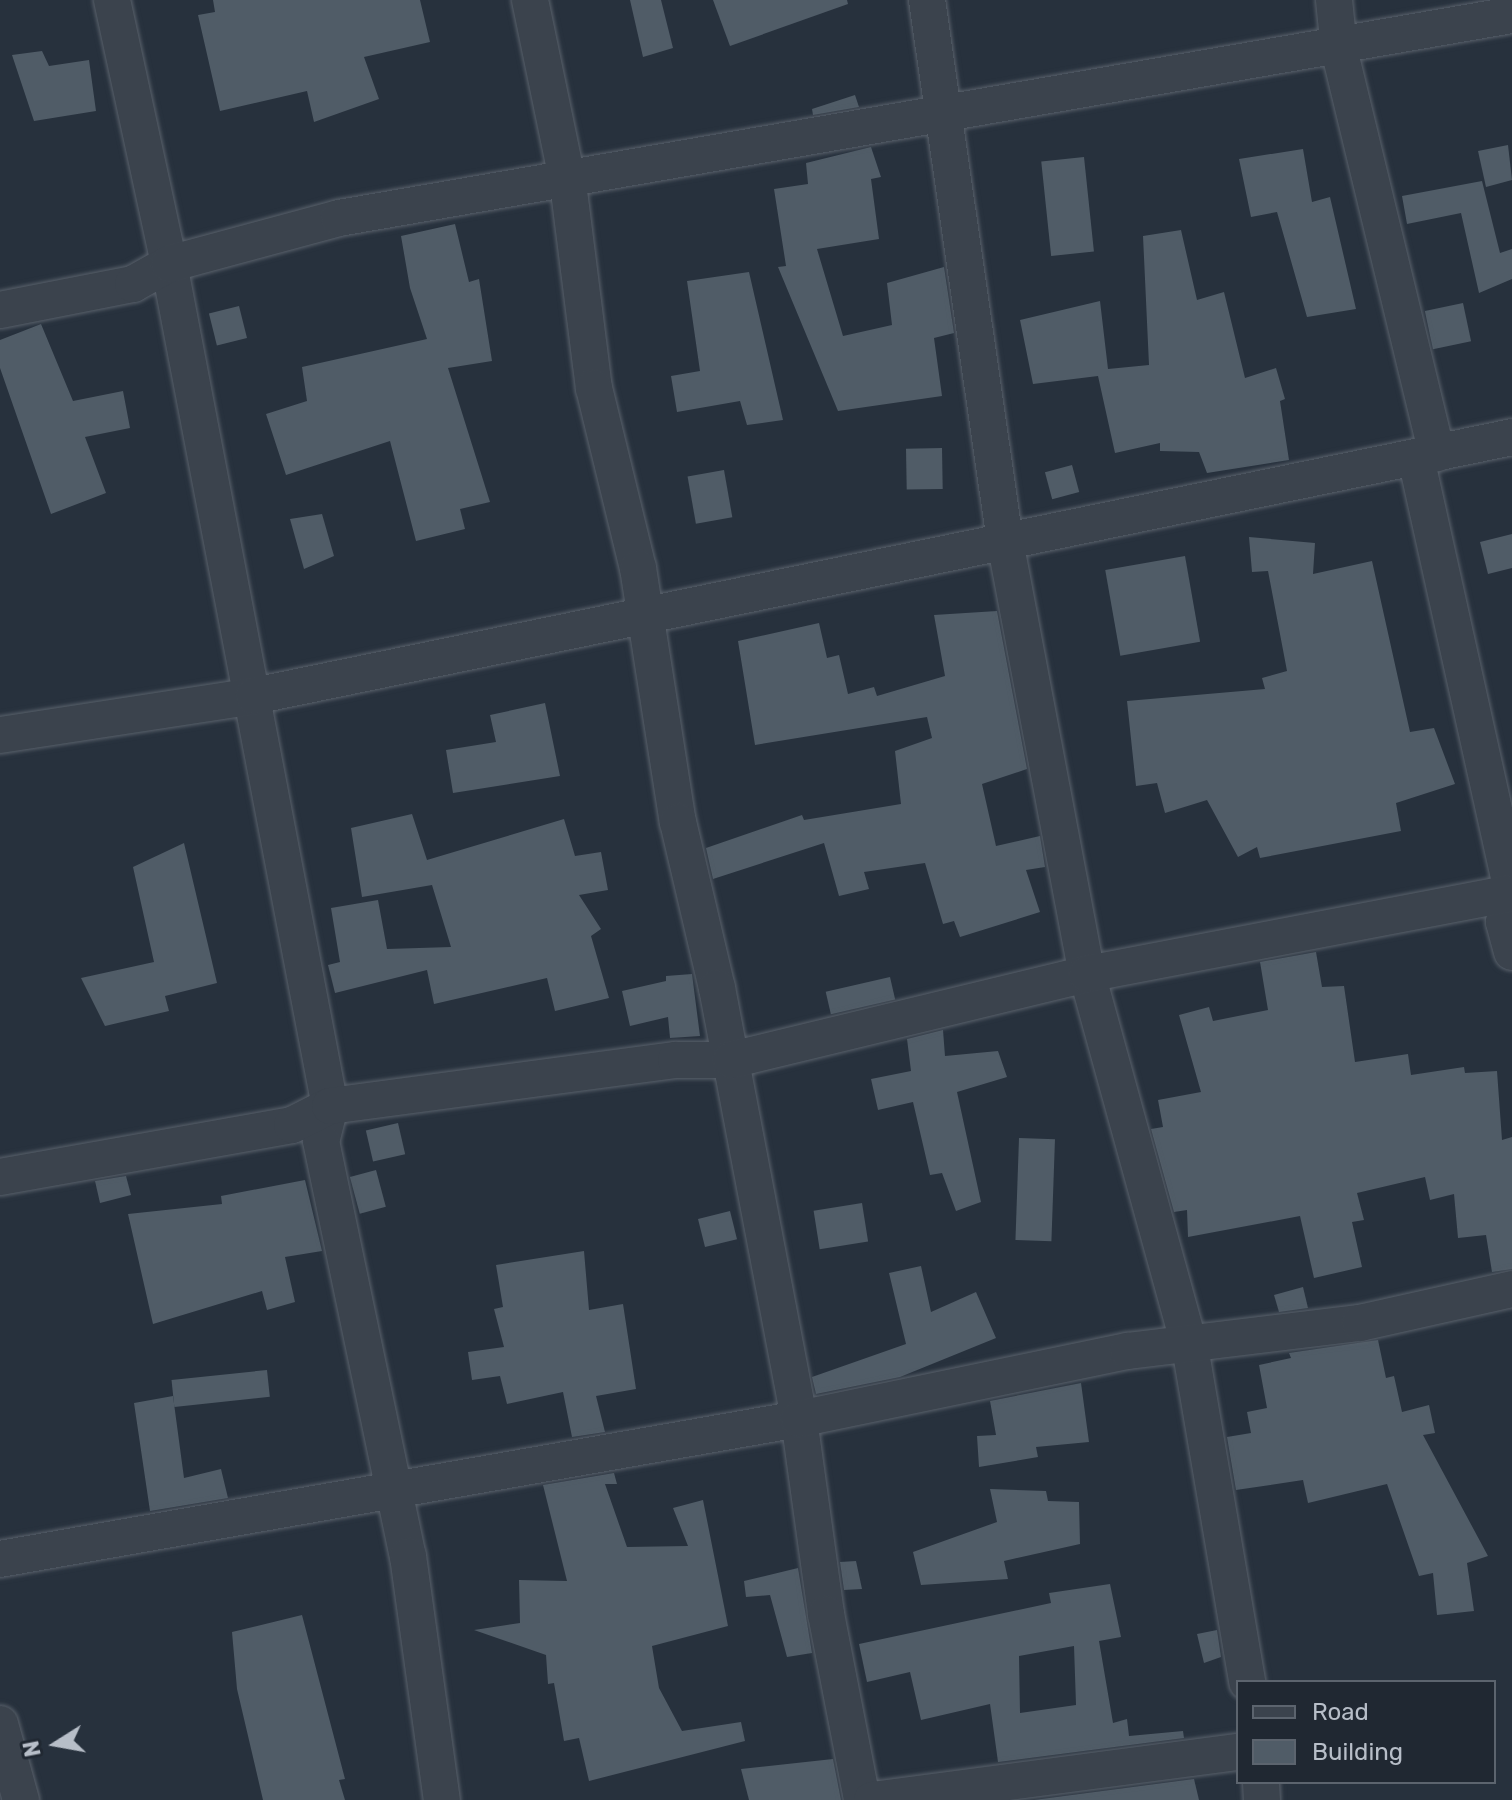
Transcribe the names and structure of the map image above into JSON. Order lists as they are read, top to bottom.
{
  "legend": ["Road", "Building"],
  "north": "left"
}
